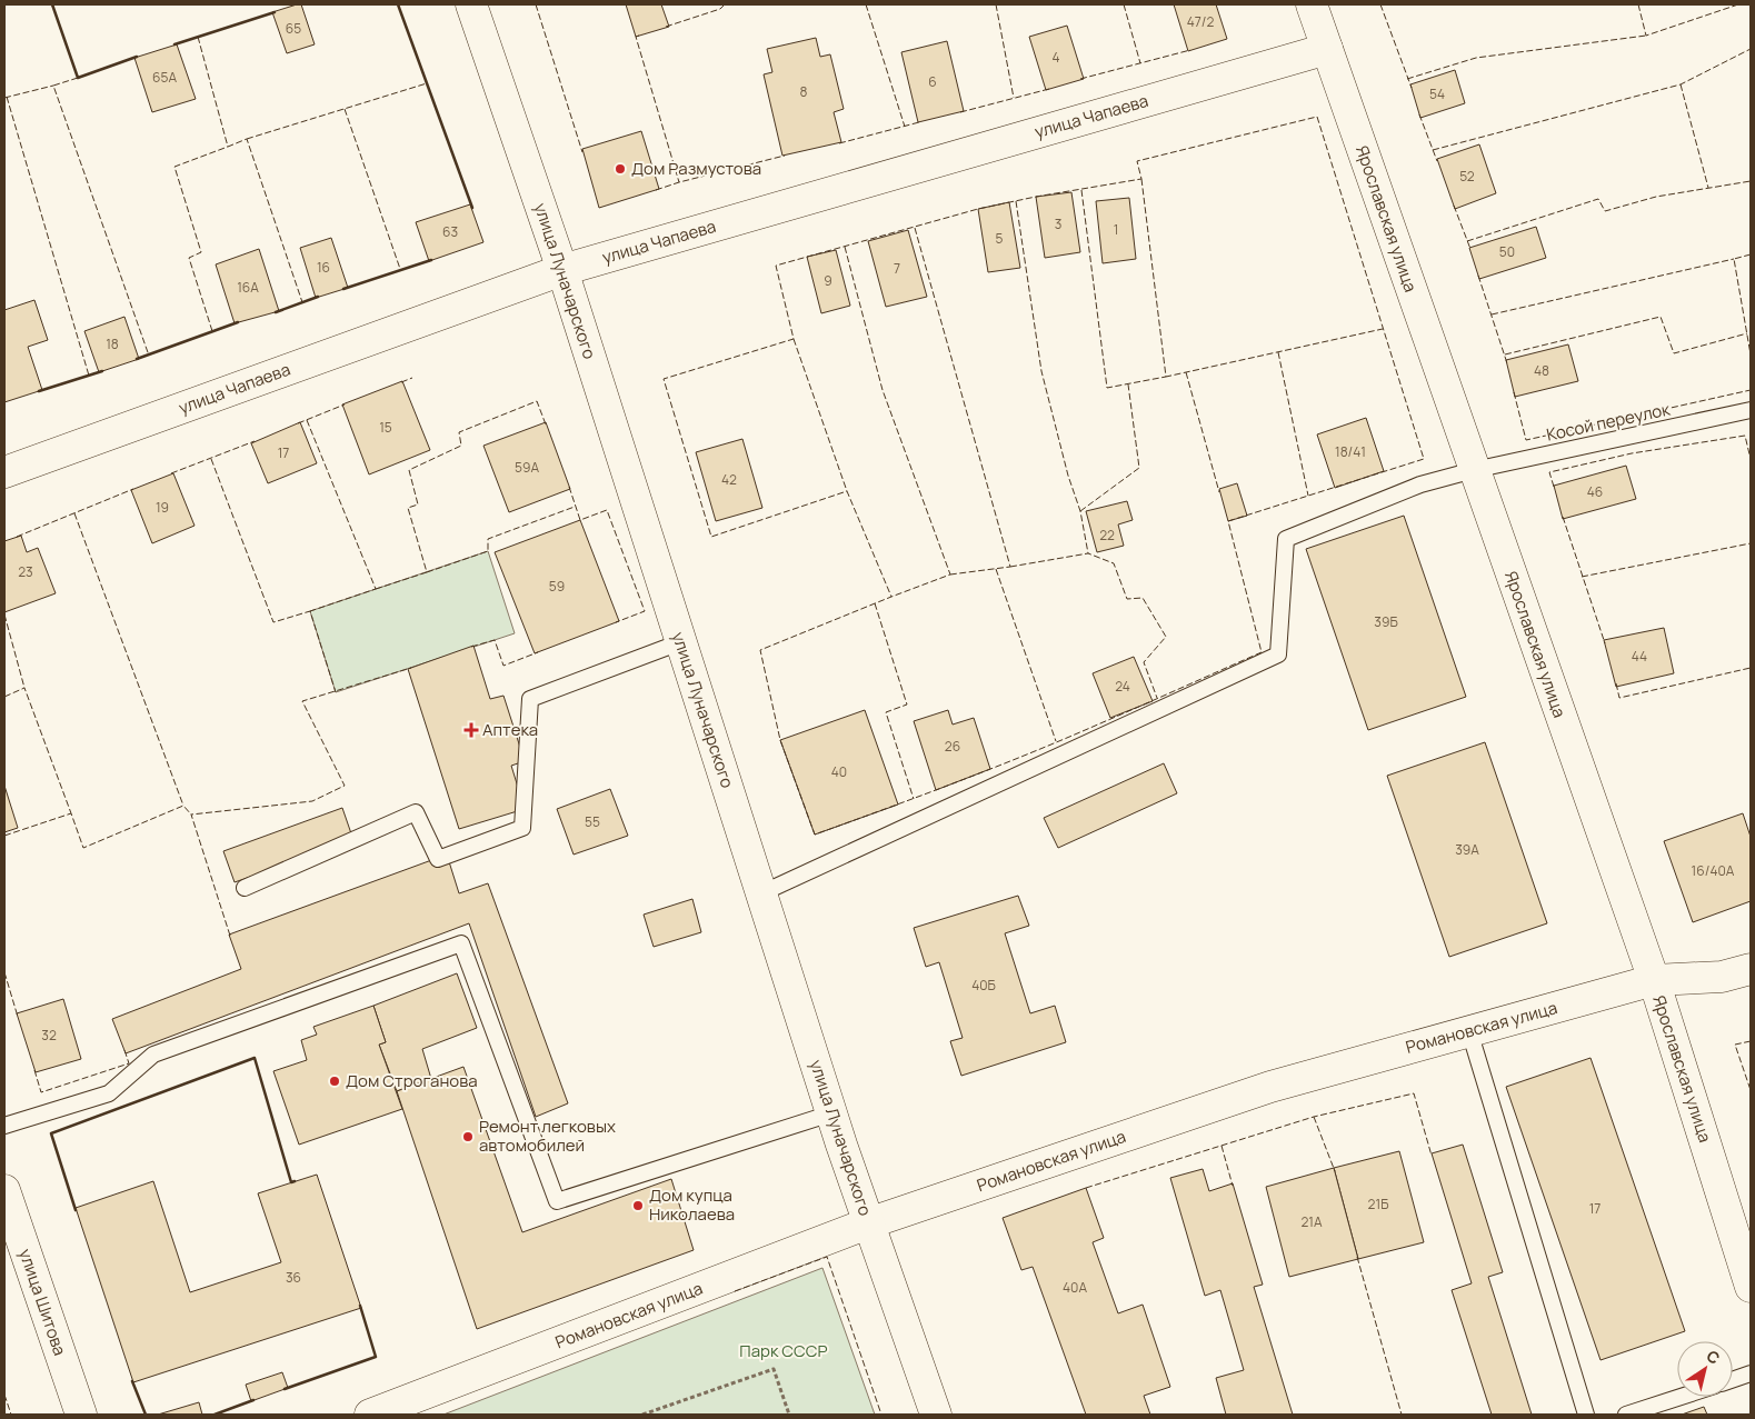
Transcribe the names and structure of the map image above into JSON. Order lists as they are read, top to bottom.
{
  "streets": {
    "street": [
      "улица Чапаева",
      "Ярославская улица",
      "улица Луначарского",
      "Романовская улица",
      "улица Шитова"
    ],
    "lane": ["Косой переулок"]
  },
  "crossings": [
    ["улица Чапаева", "Ярославская улица"],
    ["улица Чапаева", "улица Луначарского"],
    ["Ярославская улица", "Косой переулок"],
    ["Ярославская улица", "Романовская улица"],
    ["улица Луначарского", "Косой переулок"],
    ["улица Луначарского", "Романовская улица"]
  ],
  "parks": ["Парк СССР"],
  "places": {
    "other": [
      "Дом Размустова",
      "Дом Строганова",
      "Ремонт легковых автомобилей",
      "Дом купца Николаева"
    ],
    "health": ["Аптека"]
  },
  "house_numbers": [
    "47/2",
    "65",
    "4",
    "65А",
    "6",
    "8",
    "54",
    "52",
    "3",
    "1",
    "63",
    "5",
    "50",
    "16",
    "7",
    "9",
    "16А",
    "18",
    "48",
    "15",
    "18/41",
    "17",
    "59А",
    "42",
    "46",
    "19",
    "22",
    "23",
    "59",
    "39Б",
    "44",
    "24",
    "26",
    "40",
    "55",
    "39А",
    "16/40А",
    "40Б",
    "32",
    "21Б",
    "17",
    "21А",
    "36",
    "40А"
  ],
  "north": "top right"
}
